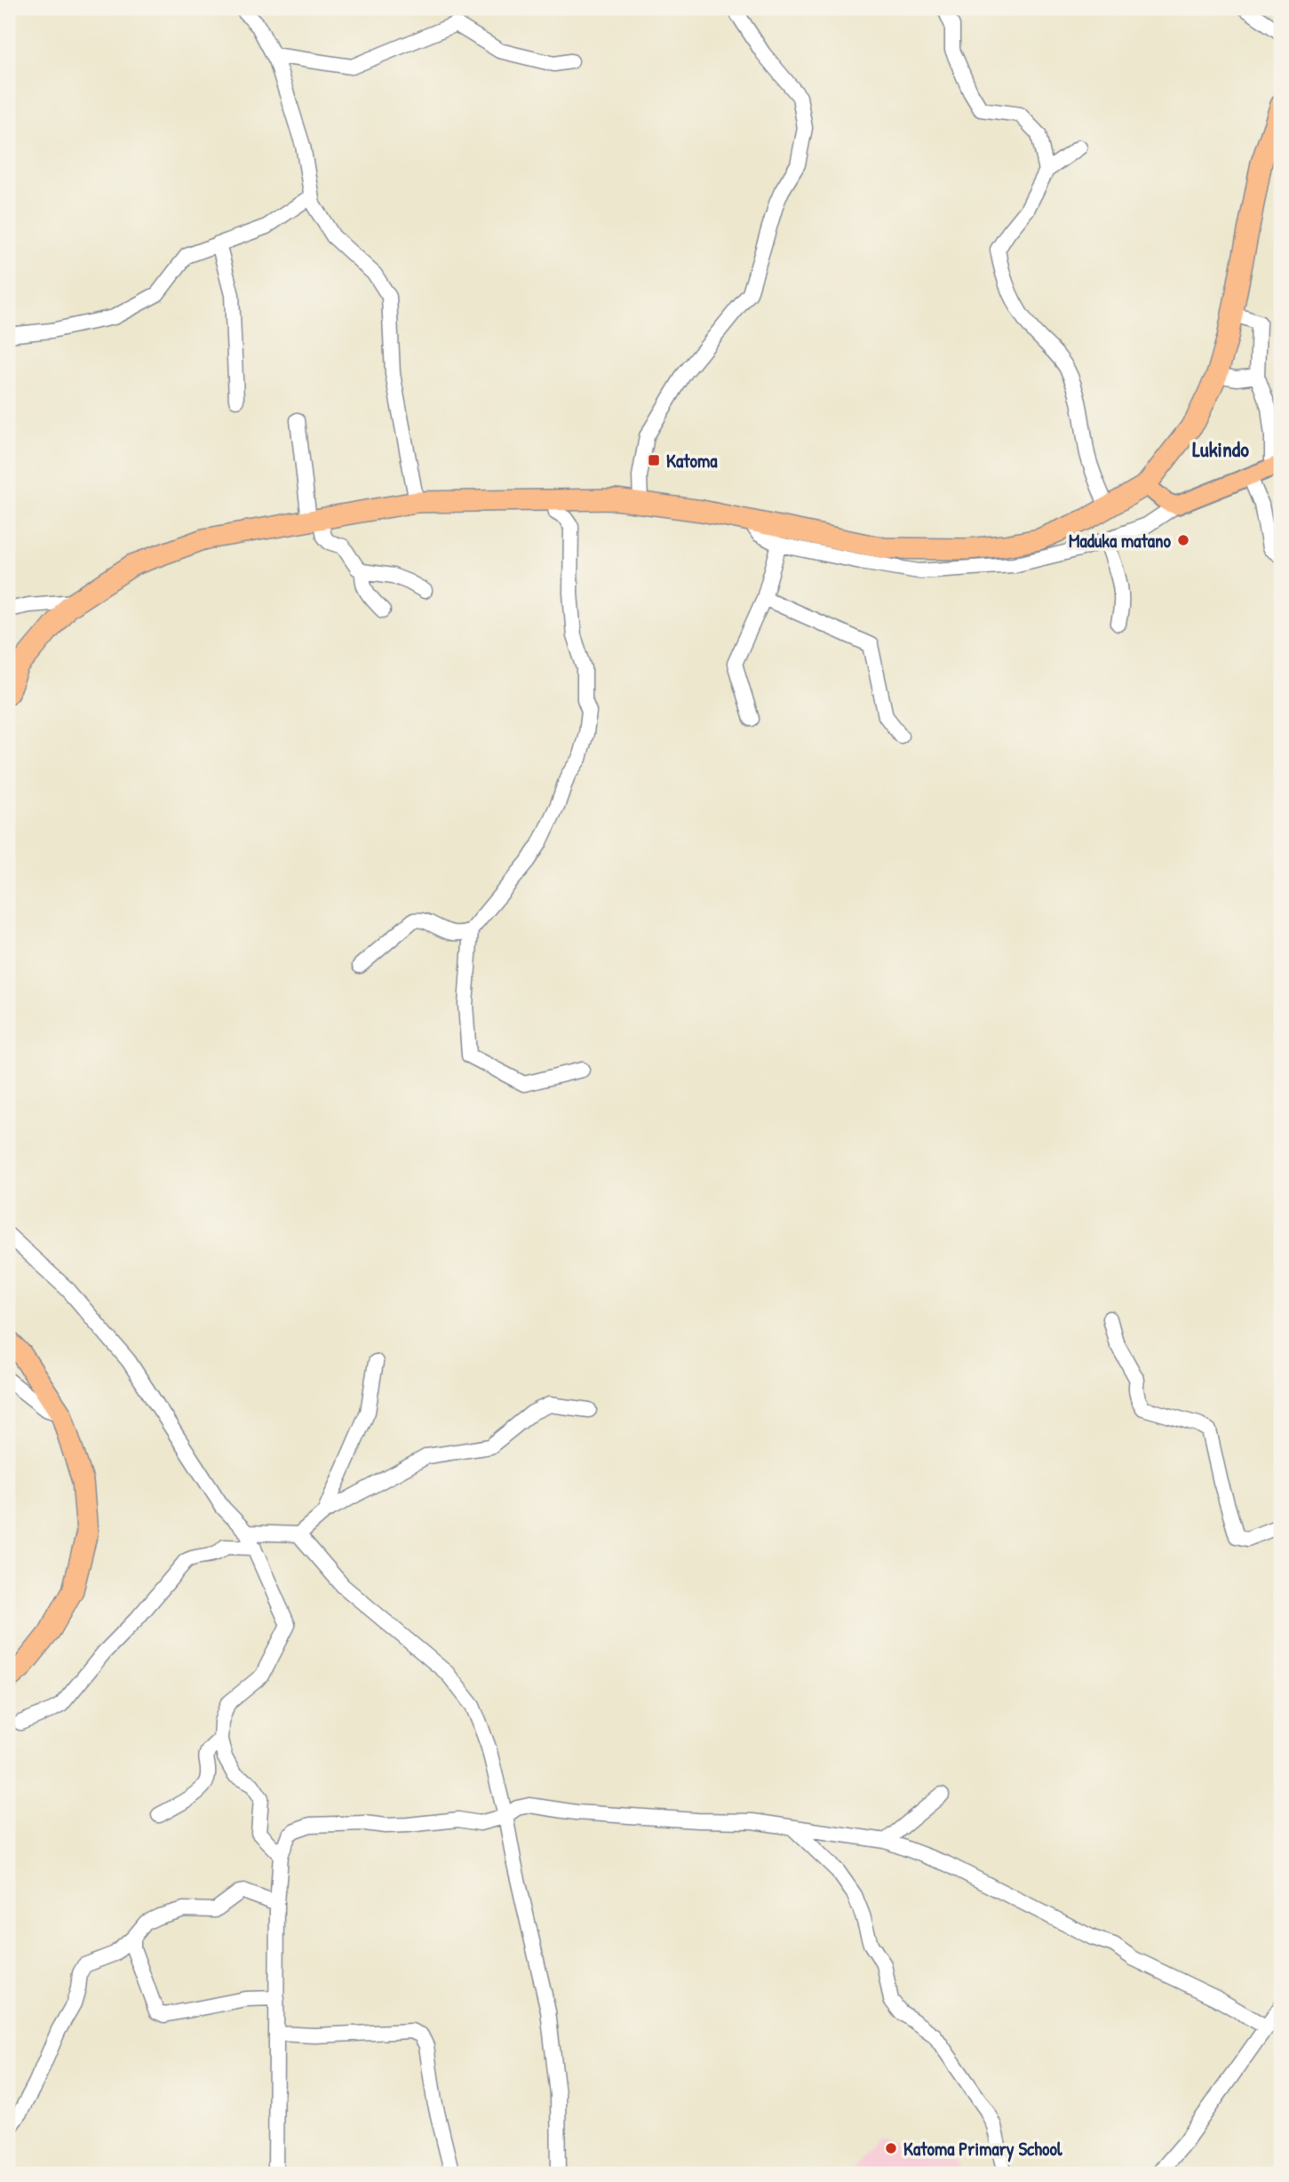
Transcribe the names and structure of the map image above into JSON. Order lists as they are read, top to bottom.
{
  "districts": ["Lukindo"],
  "places": {
    "transit": ["Katoma"],
    "other": ["Maduka matano", "Katoma Primary School"]
  }
}
